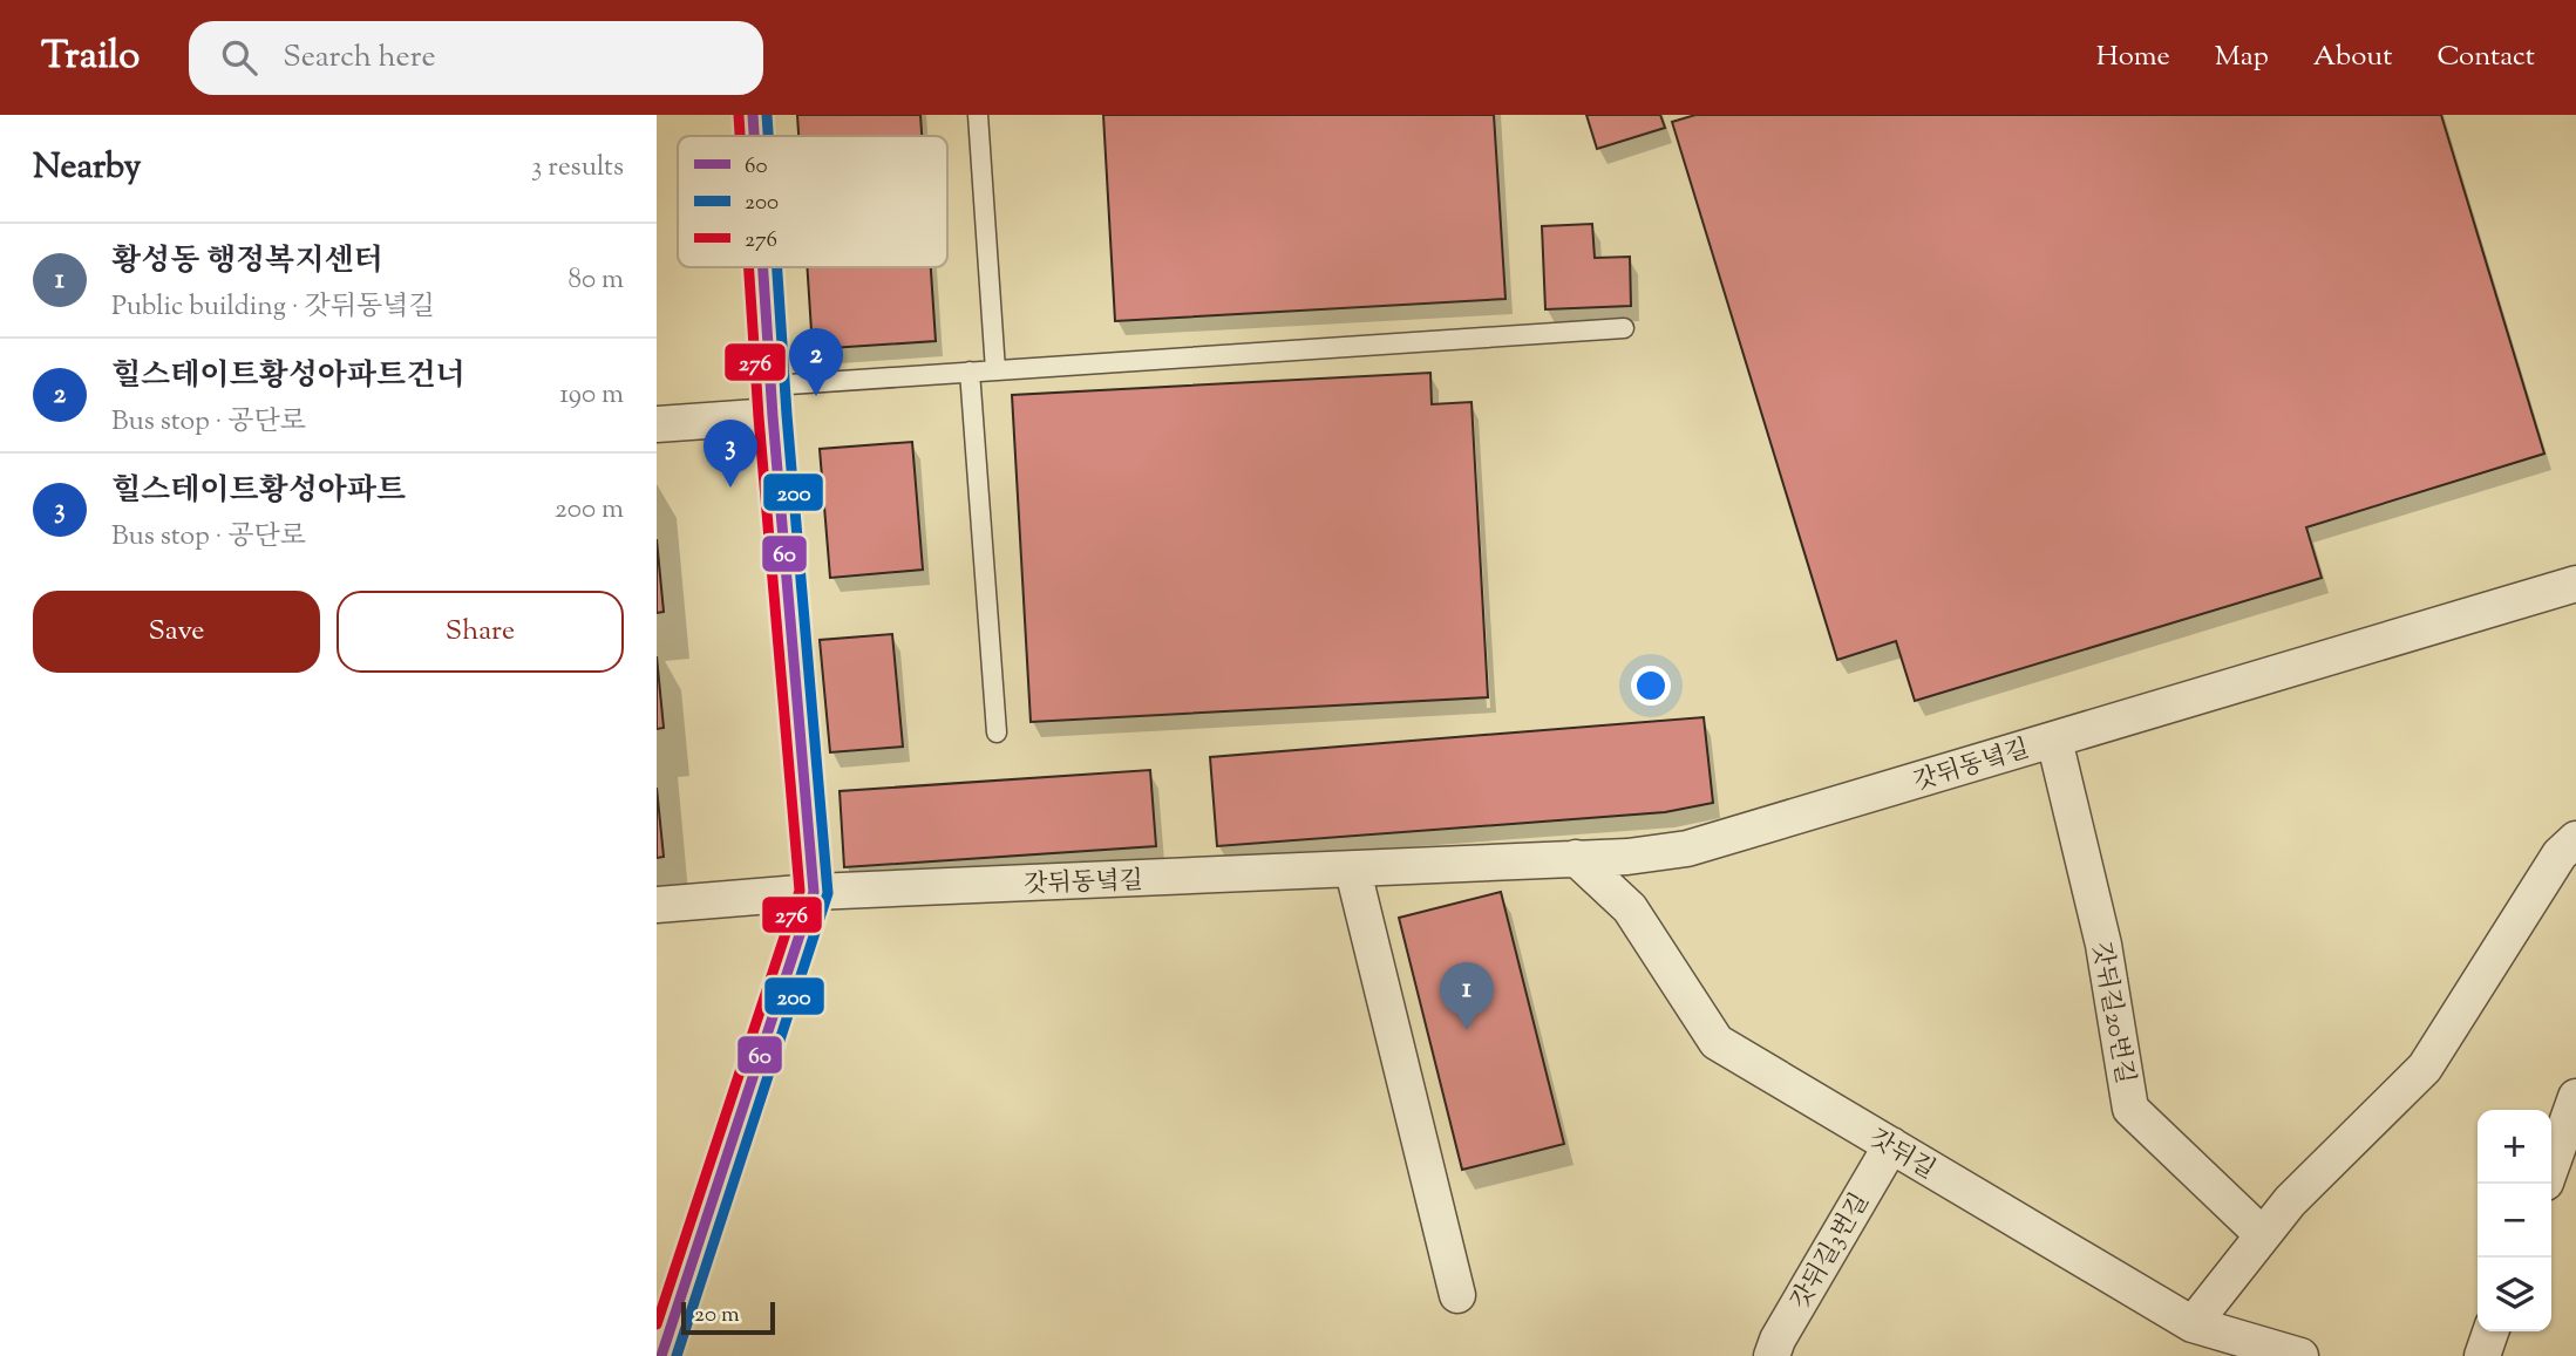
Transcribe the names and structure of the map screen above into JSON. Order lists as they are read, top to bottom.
{
  "streets": {
    "street": [
      "갓뒤동녘길",
      "갓뒤길20번길",
      "갓뒤길",
      "갓뒤길3번길"
    ]
  },
  "crossings": [
    ["갓뒤동녘길", "갓뒤길20번길"],
    ["갓뒤동녘길", "갓뒤길"],
    ["갓뒤길", "갓뒤길3번길"]
  ],
  "lines": ["transit line 60", "transit line 200", "transit line 276"],
  "legend": ["60", "200", "276"],
  "scale_bar": "20 m",
  "page": {
    "header": "Trailo",
    "search": "Search here",
    "nav": [
      "Home",
      "Map",
      "About",
      "Contact"
    ],
    "heading": ["Nearby", "3 results"],
    "list": [
      {
        "mark": "1",
        "name": "황성동 행정복지센터",
        "note": "Public building · 갓뒤동녘길",
        "value": "80 m"
      },
      {
        "mark": "2",
        "name": "힐스테이트황성아파트건너",
        "note": "Bus stop · 공단로",
        "value": "190 m"
      },
      {
        "mark": "3",
        "name": "힐스테이트황성아파트",
        "note": "Bus stop · 공단로",
        "value": "200 m"
      }
    ],
    "pins": ["2", "3", "1"],
    "buttons": ["Save", "Share"],
    "map_buttons": ["+", "−"],
    "scale": "20 m"
  }
}
